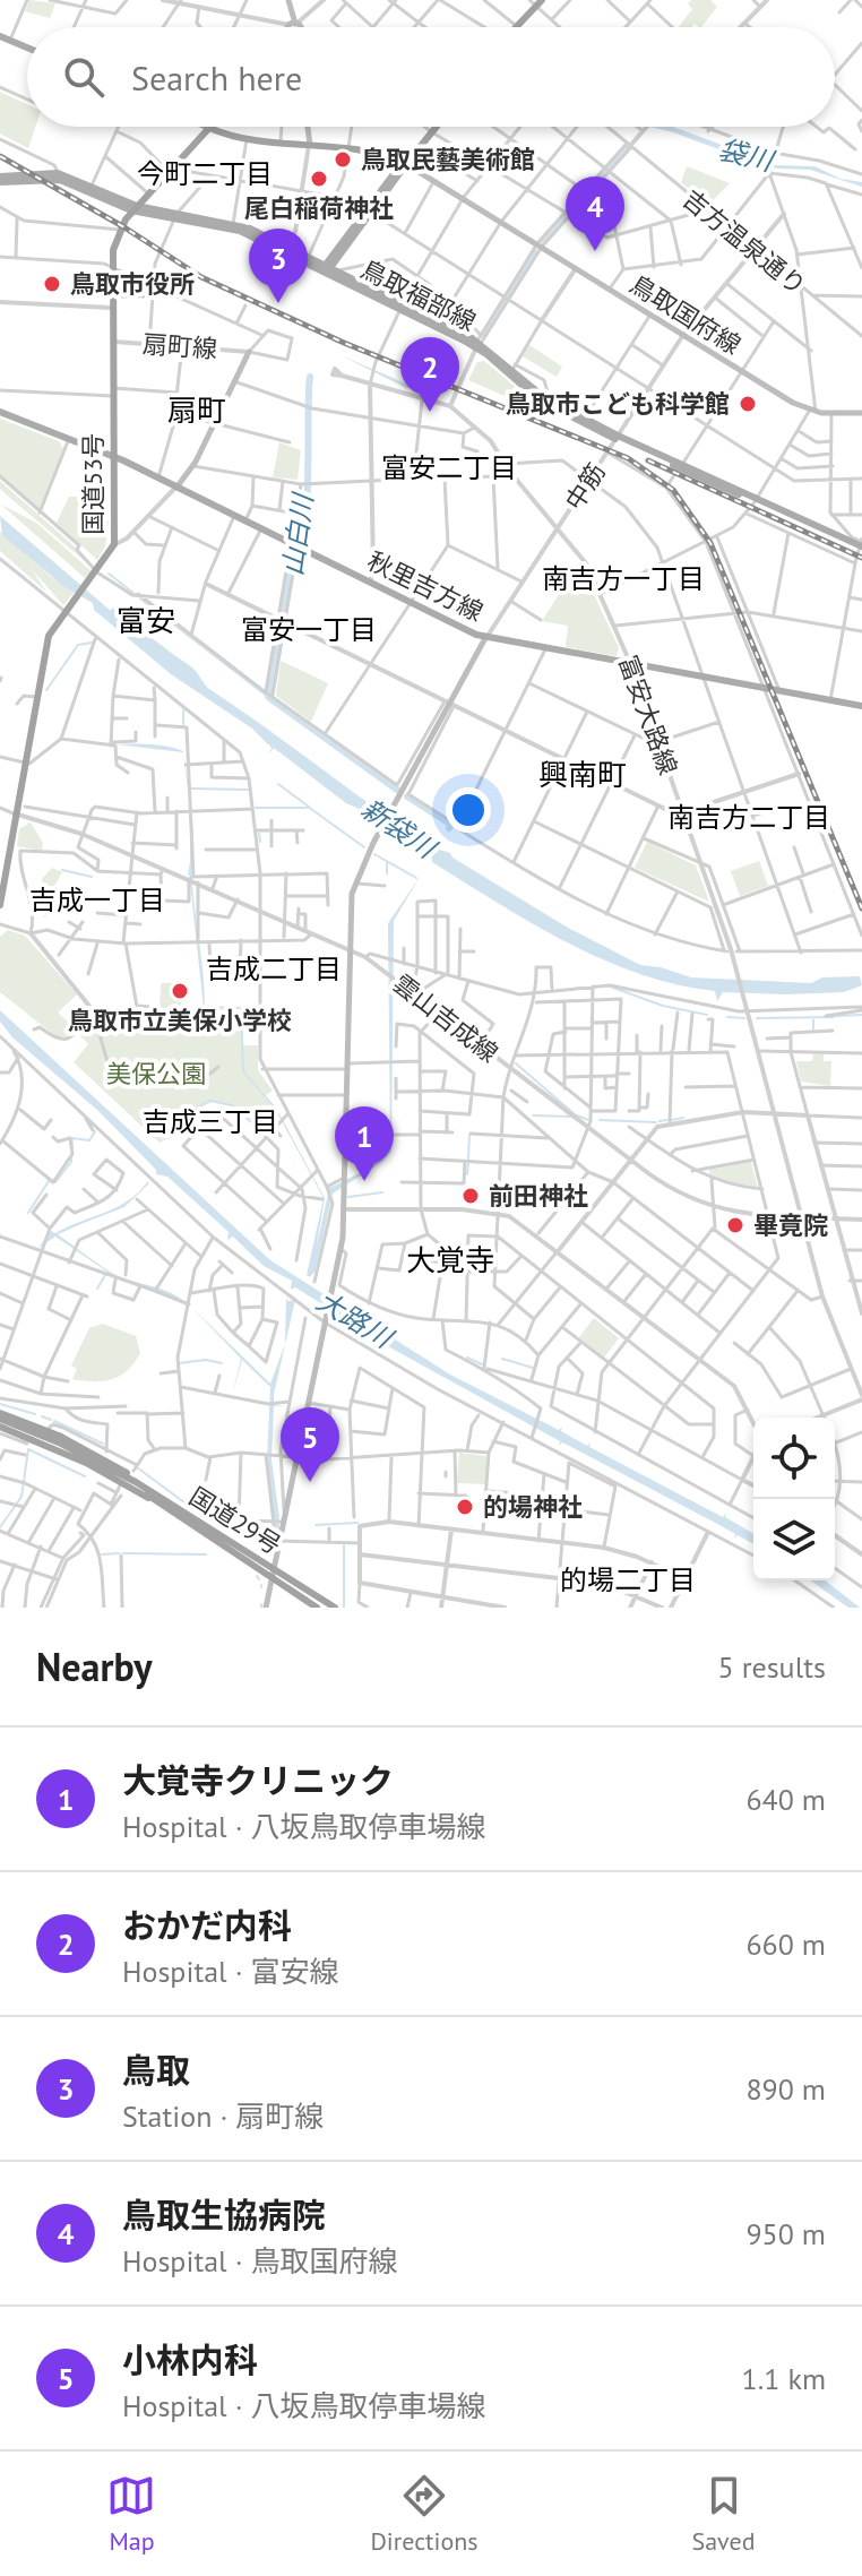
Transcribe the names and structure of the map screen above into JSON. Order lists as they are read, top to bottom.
{
  "streets": {
    "highway": ["国道53号", "国道29号"],
    "main road": ["鳥取福部線", "鳥取国府線", "秋里吉方線"],
    "street": [
      "吉方温泉通り",
      "扇町線",
      "中筋",
      "富安大路線",
      "雲山吉成線"
    ]
  },
  "crossings": [
    ["吉方温泉通り", "中筋"],
    ["鳥取福部線", "国道53号"],
    ["鳥取福部線", "中筋"],
    ["鳥取国府線", "中筋"],
    ["扇町線", "国道53号"],
    ["国道53号", "秋里吉方線"],
    ["国道53号", "雲山吉成線"],
    ["中筋", "秋里吉方線"],
    ["中筋", "富安大路線"],
    ["秋里吉方線", "富安大路線"]
  ],
  "districts": [
    "今町二丁目",
    "扇町",
    "富安二丁目",
    "南吉方一丁目",
    "富安",
    "富安一丁目",
    "興南町",
    "南吉方二丁目",
    "吉成一丁目",
    "吉成二丁目",
    "吉成三丁目",
    "大覚寺",
    "的場二丁目"
  ],
  "water": [
    "袋川",
    "山白川",
    "新袋川",
    "大路川"
  ],
  "parks": ["美保公園"],
  "places": [
    "鳥取民藝美術館",
    "尾白稲荷神社",
    "鳥取市役所",
    "鳥取市こども科学館",
    "鳥取市立美保小学校",
    "前田神社",
    "畢竟院",
    "的場神社"
  ],
  "page": {
    "search": "Search here",
    "pins": [
      "4",
      "3",
      "2",
      "1",
      "5"
    ],
    "heading": ["Nearby", "5 results"],
    "list": [
      {
        "mark": "1",
        "name": "大覚寺クリニック",
        "note": "Hospital · 八坂鳥取停車場線",
        "value": "640 m"
      },
      {
        "mark": "2",
        "name": "おかだ内科",
        "note": "Hospital · 富安線",
        "value": "660 m"
      },
      {
        "mark": "3",
        "name": "鳥取",
        "note": "Station · 扇町線",
        "value": "890 m"
      },
      {
        "mark": "4",
        "name": "鳥取生協病院",
        "note": "Hospital · 鳥取国府線",
        "value": "950 m"
      },
      {
        "mark": "5",
        "name": "小林内科",
        "note": "Hospital · 八坂鳥取停車場線",
        "value": "1.1 km"
      }
    ],
    "nav": ["Map", "Directions", "Saved"]
  }
}
